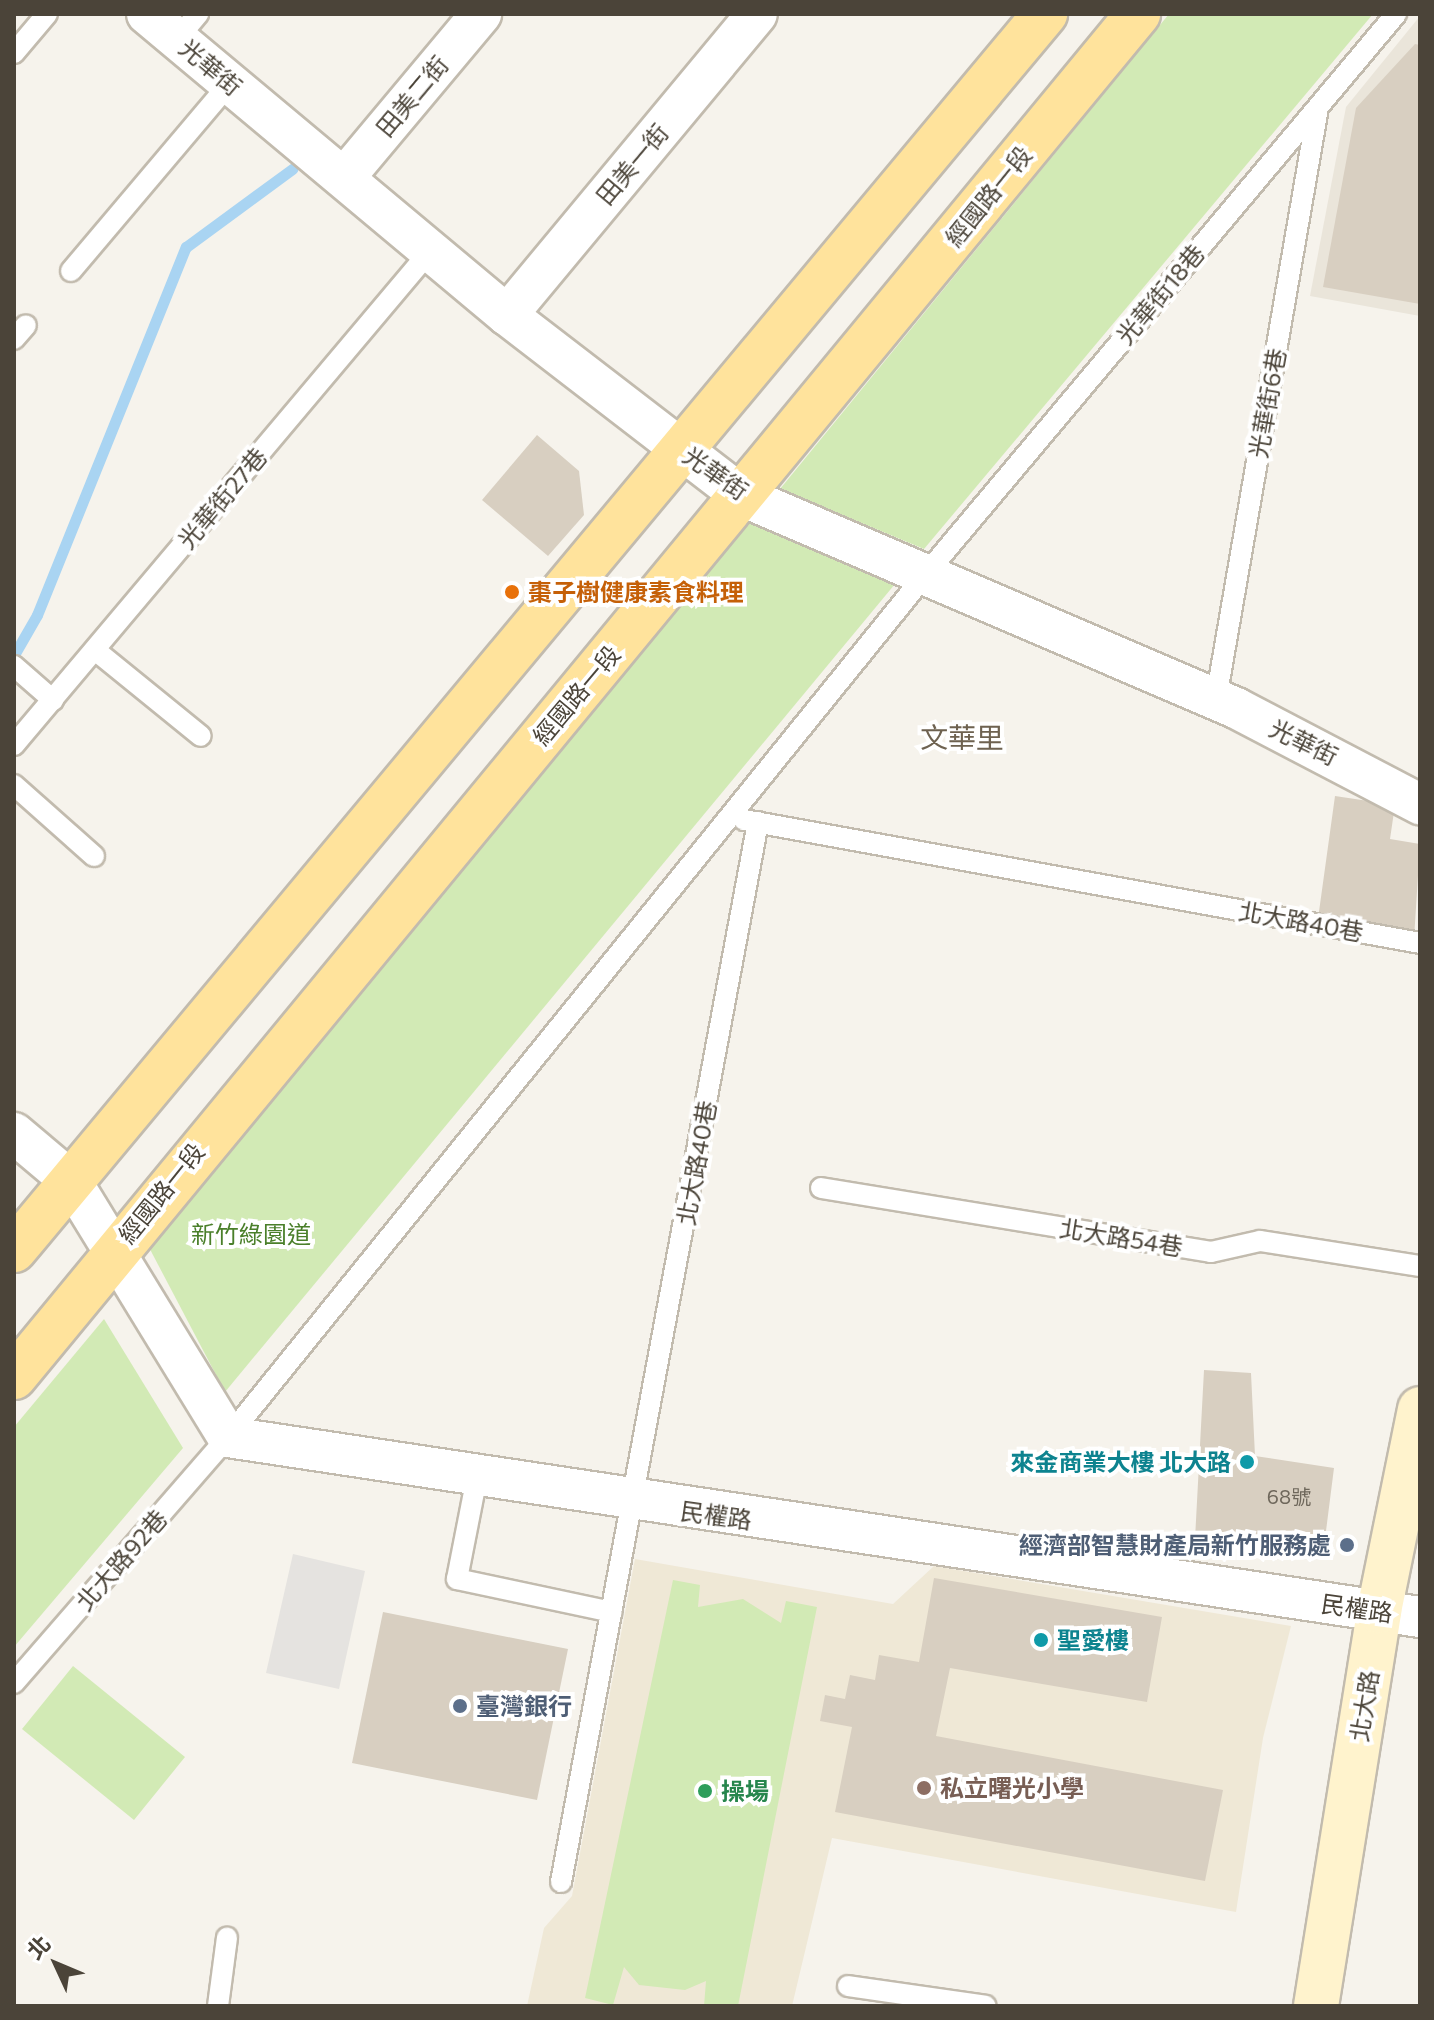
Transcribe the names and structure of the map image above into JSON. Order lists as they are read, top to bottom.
{
  "streets": {
    "main road": ["經國路一段"],
    "street": [
      "光華街",
      "田美二街",
      "田美一街",
      "民權路",
      "北大路"
    ],
    "lane": [
      "光華街18巷",
      "光華街6巷",
      "光華街27巷",
      "北大路40巷",
      "北大路54巷",
      "北大路92巷"
    ]
  },
  "crossings": [
    ["光華街", "田美二街"],
    ["光華街", "田美一街"],
    ["光華街", "經國路一段"],
    ["光華街", "光華街18巷"],
    ["光華街", "光華街6巷"],
    ["光華街", "光華街27巷"],
    ["光華街18巷", "光華街6巷"],
    ["光華街18巷", "北大路40巷"],
    ["光華街18巷", "北大路92巷"],
    ["北大路40巷", "民權路"],
    ["北大路40巷", "北大路92巷"],
    ["民權路", "北大路92巷"],
    ["民權路", "北大路"]
  ],
  "districts": ["文華里"],
  "parks": ["新竹綠園道"],
  "places": [
    "棗子樹健康素食料理",
    "來金商業大樓 北大路",
    "經濟部智慧財產局新竹服務處",
    "聖愛樓",
    "臺灣銀行",
    "私立曙光小學",
    "操場"
  ],
  "house_numbers": ["68號"],
  "north": "top left"
}
